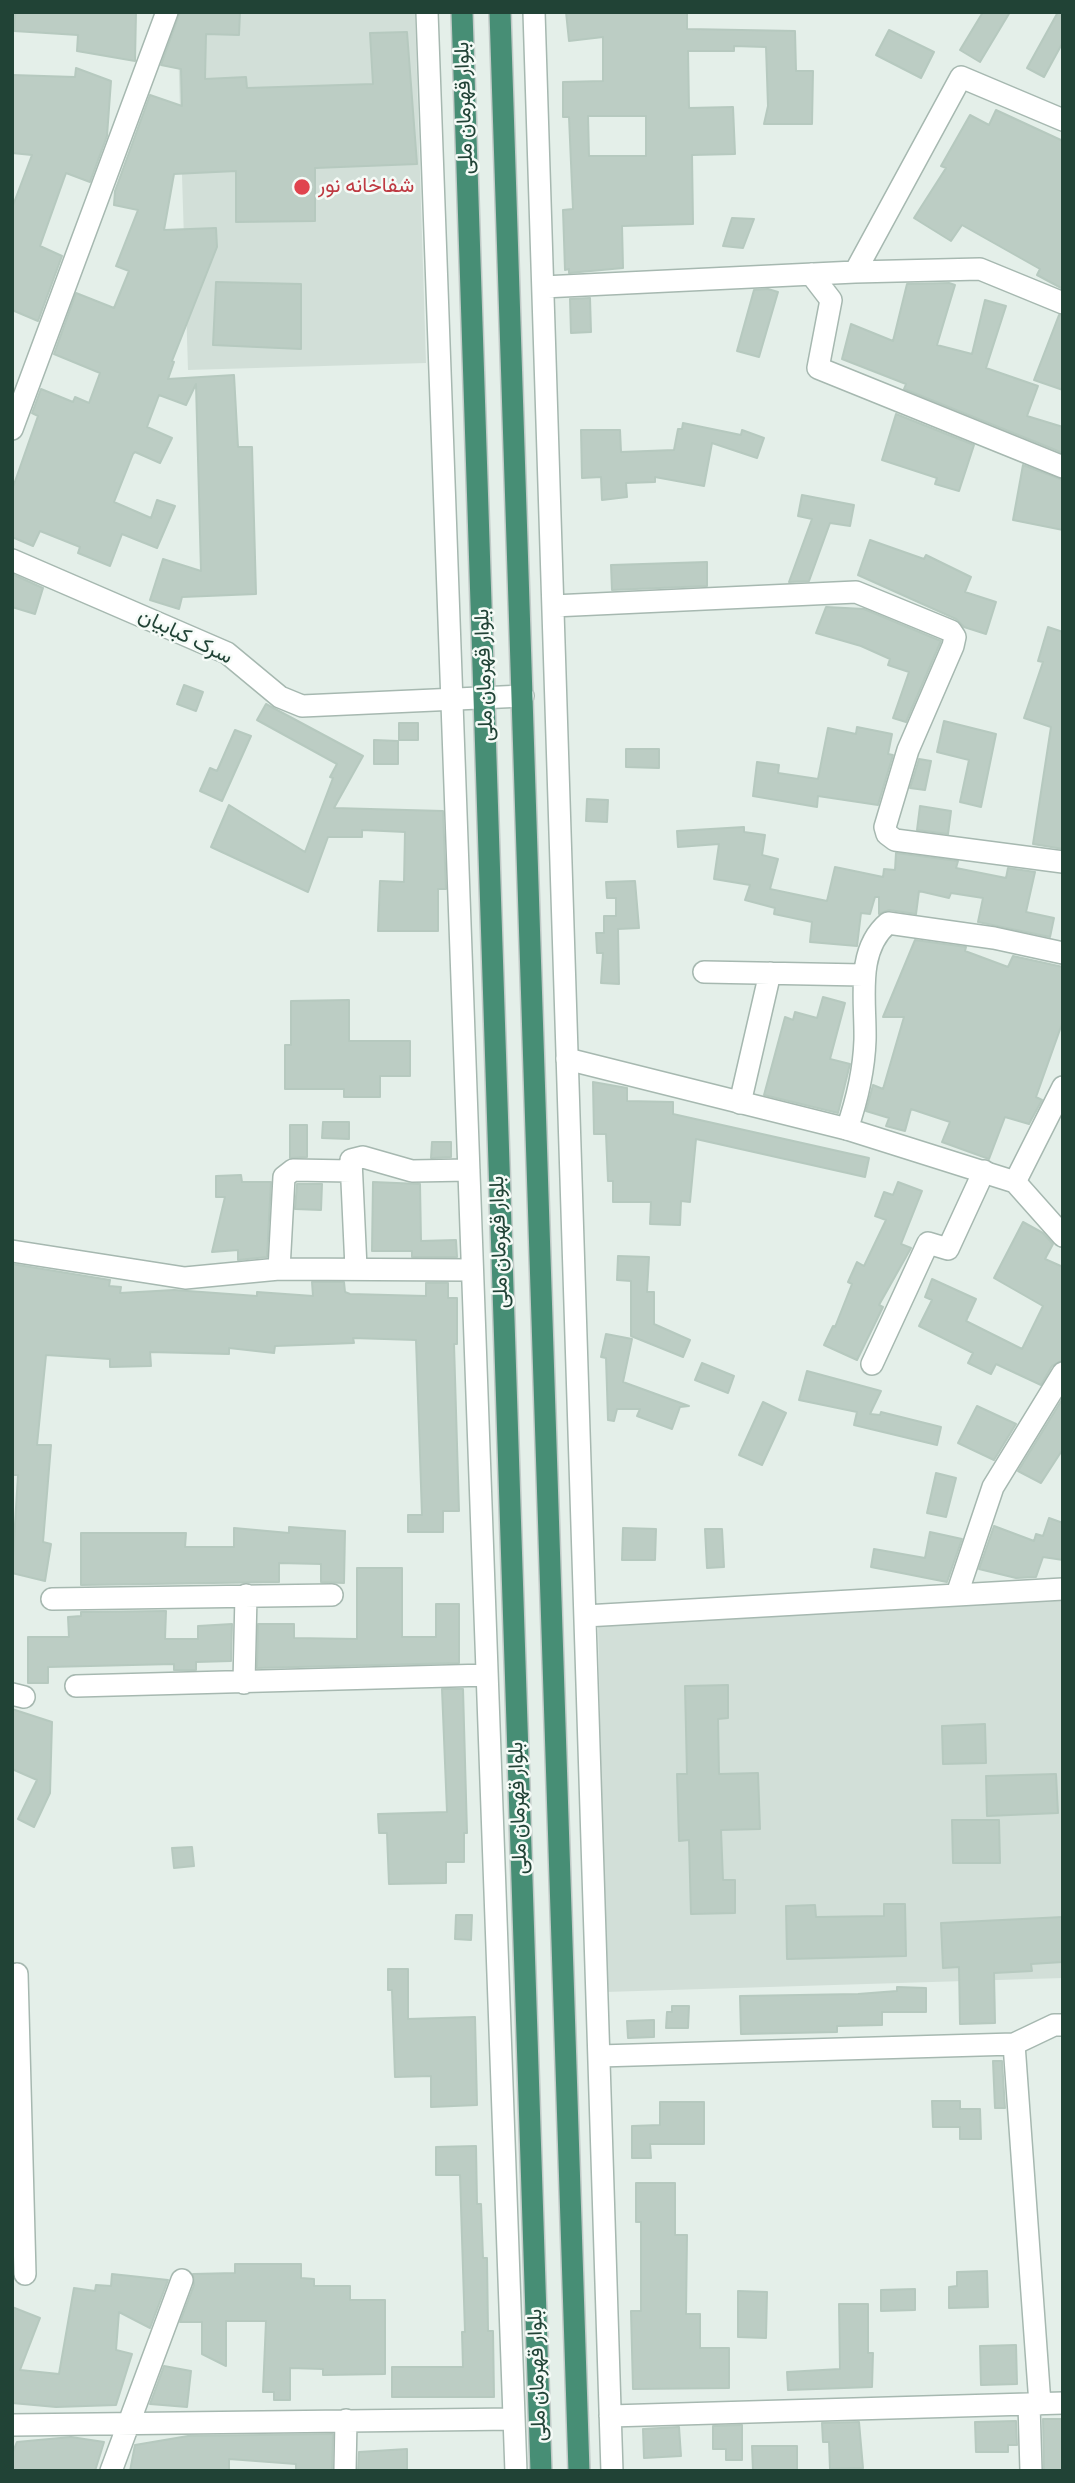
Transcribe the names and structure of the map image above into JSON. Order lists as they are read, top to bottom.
{
  "streets": {
    "highway": ["بلوار قهرمان ملی"],
    "street": ["سرک کبابیان"]
  },
  "crossings": [
    ["بلوار قهرمان ملی", "سرک کبابیان"]
  ],
  "places": ["شفاخانه نور"]
}
